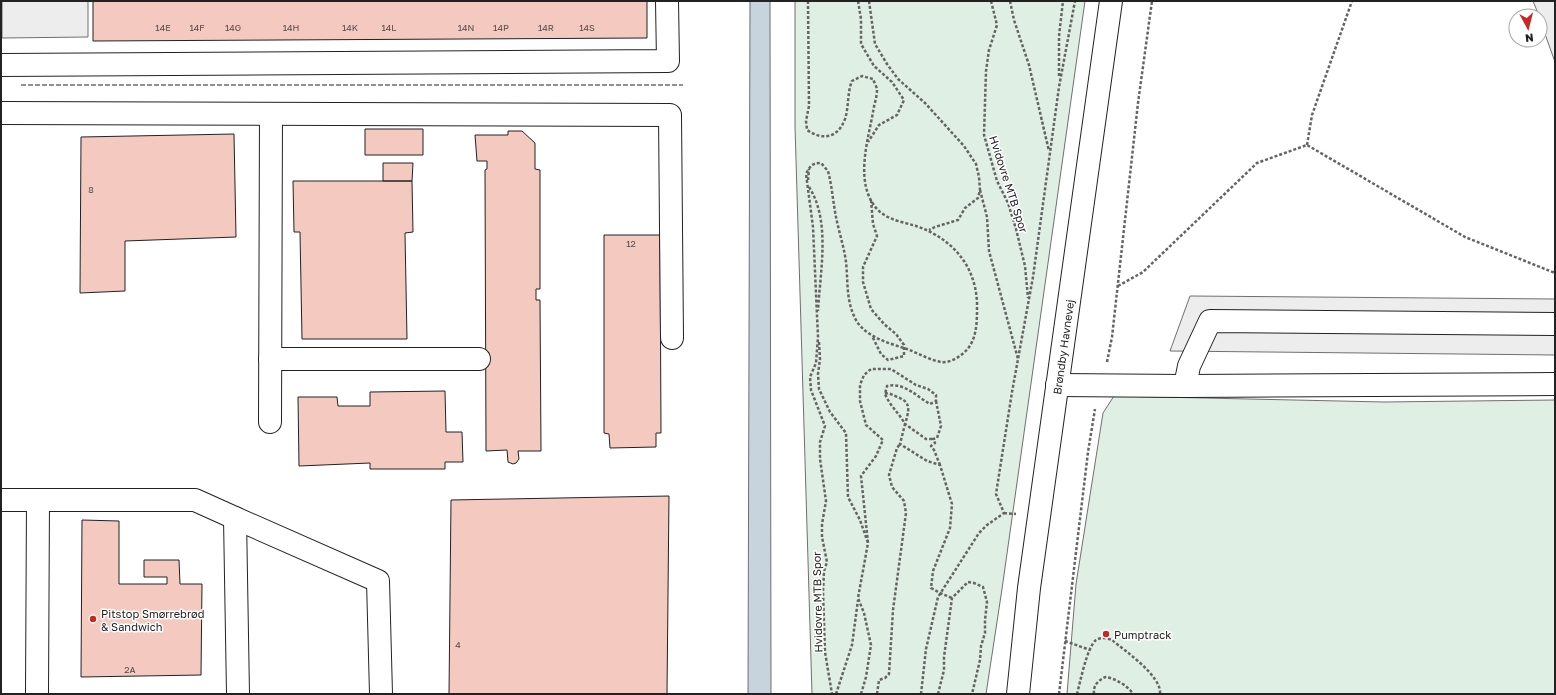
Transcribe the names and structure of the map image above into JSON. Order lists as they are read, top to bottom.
{
  "streets": {
    "street": ["Brøndby Havnevej"],
    "path": ["Hvidovre MTB Spor"]
  },
  "places": ["Pitstop Smørrebrød & Sandwich", "Pumptrack"],
  "house_numbers": [
    "14E",
    "14F",
    "14G",
    "14H",
    "14K",
    "14L",
    "14N",
    "14P",
    "14R",
    "14S",
    "8",
    "12",
    "4",
    "2A"
  ],
  "north": "bottom"
}
